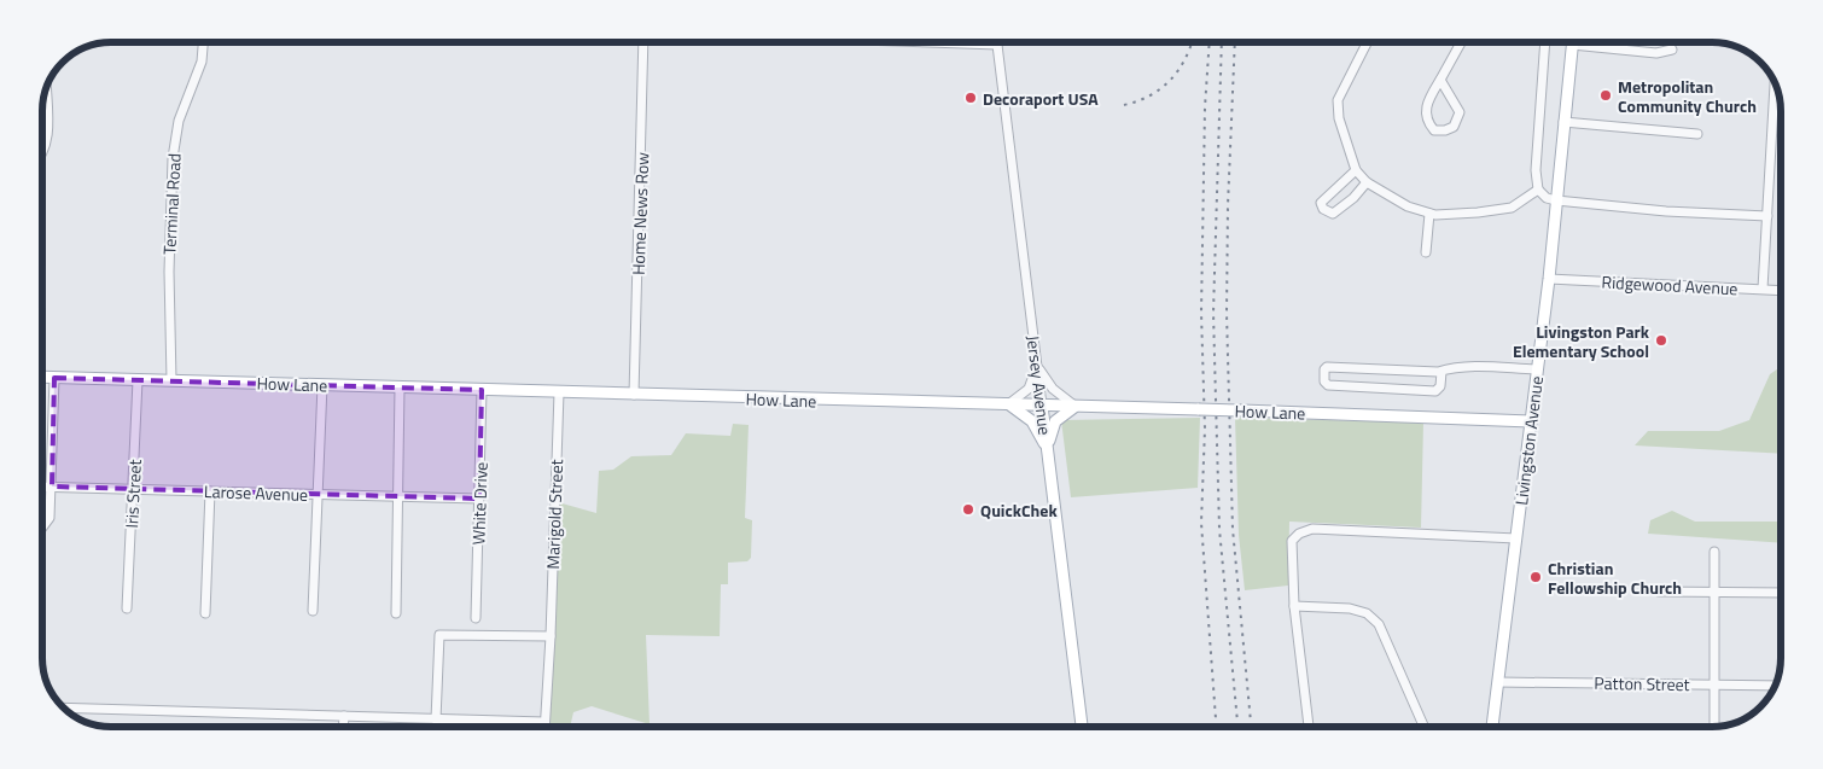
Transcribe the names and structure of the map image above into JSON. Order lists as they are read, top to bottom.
{
  "streets": {
    "main road": ["How Lane", "Jersey Avenue", "Livingston Avenue"],
    "street": [
      "Terminal Road",
      "Home News Row",
      "Ridgewood Avenue",
      "Larose Avenue",
      "Iris Street",
      "White Drive",
      "Marigold Street",
      "Patton Street"
    ]
  },
  "crossings": [
    ["Terminal Road", "How Lane"],
    ["Home News Row", "How Lane"],
    ["Ridgewood Avenue", "Livingston Avenue"],
    ["How Lane", "Jersey Avenue"],
    ["How Lane", "Livingston Avenue"],
    ["How Lane", "Iris Street"],
    ["How Lane", "White Drive"],
    ["How Lane", "Marigold Street"],
    ["Livingston Avenue", "Patton Street"],
    ["Larose Avenue", "Iris Street"],
    ["Larose Avenue", "White Drive"]
  ],
  "places": [
    "Metropolitan Community Church",
    "Decoraport USA",
    "Livingston Park Elementary School",
    "QuickChek",
    "Christian Fellowship Church"
  ]
}
